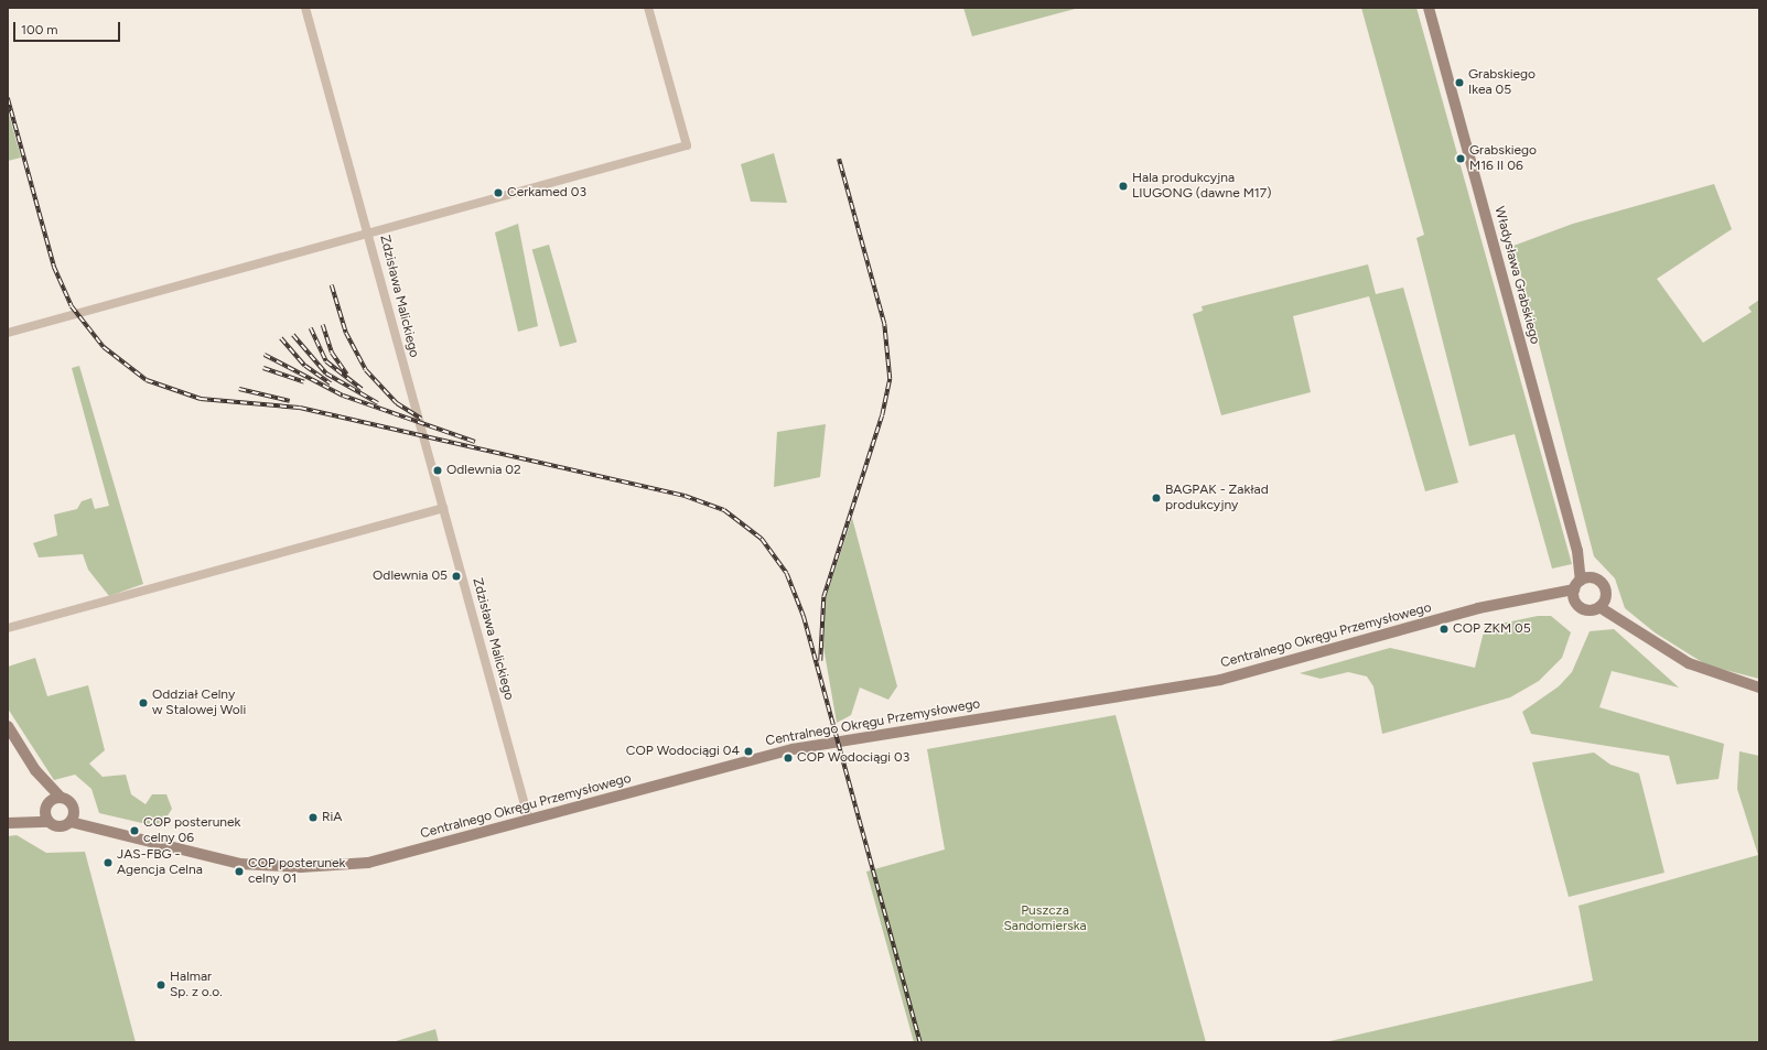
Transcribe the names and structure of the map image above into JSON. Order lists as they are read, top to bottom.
{
  "streets": {
    "street": ["Władysława Grabskiego", "Zdzisława Malickiego", "Centralnego Okręgu Przemysłowego"]
  },
  "crossings": [
    ["Władysława Grabskiego", "Centralnego Okręgu Przemysłowego"],
    ["Zdzisława Malickiego", "Centralnego Okręgu Przemysłowego"]
  ],
  "parks": ["Puszcza Sandomierska"],
  "places": [
    "Grabskiego Ikea 05",
    "Grabskiego M16 II 06",
    "Hala produkcyjna LIUGONG (dawne M17)",
    "Cerkamed 03",
    "Odlewnia 02",
    "BAGPAK - Zakład produkcyjny",
    "Odlewnia 05",
    "COP ZKM 05",
    "Oddział Celny w Stalowej Woli",
    "COP Wodociągi 04",
    "COP Wodociągi 03",
    "RiA",
    "COP posterunek celny 06",
    "JAS-FBG - Agencja Celna",
    "COP posterunek celny 01",
    "Halmar Sp. z o.o."
  ],
  "scale_bar": "100 m"
}
